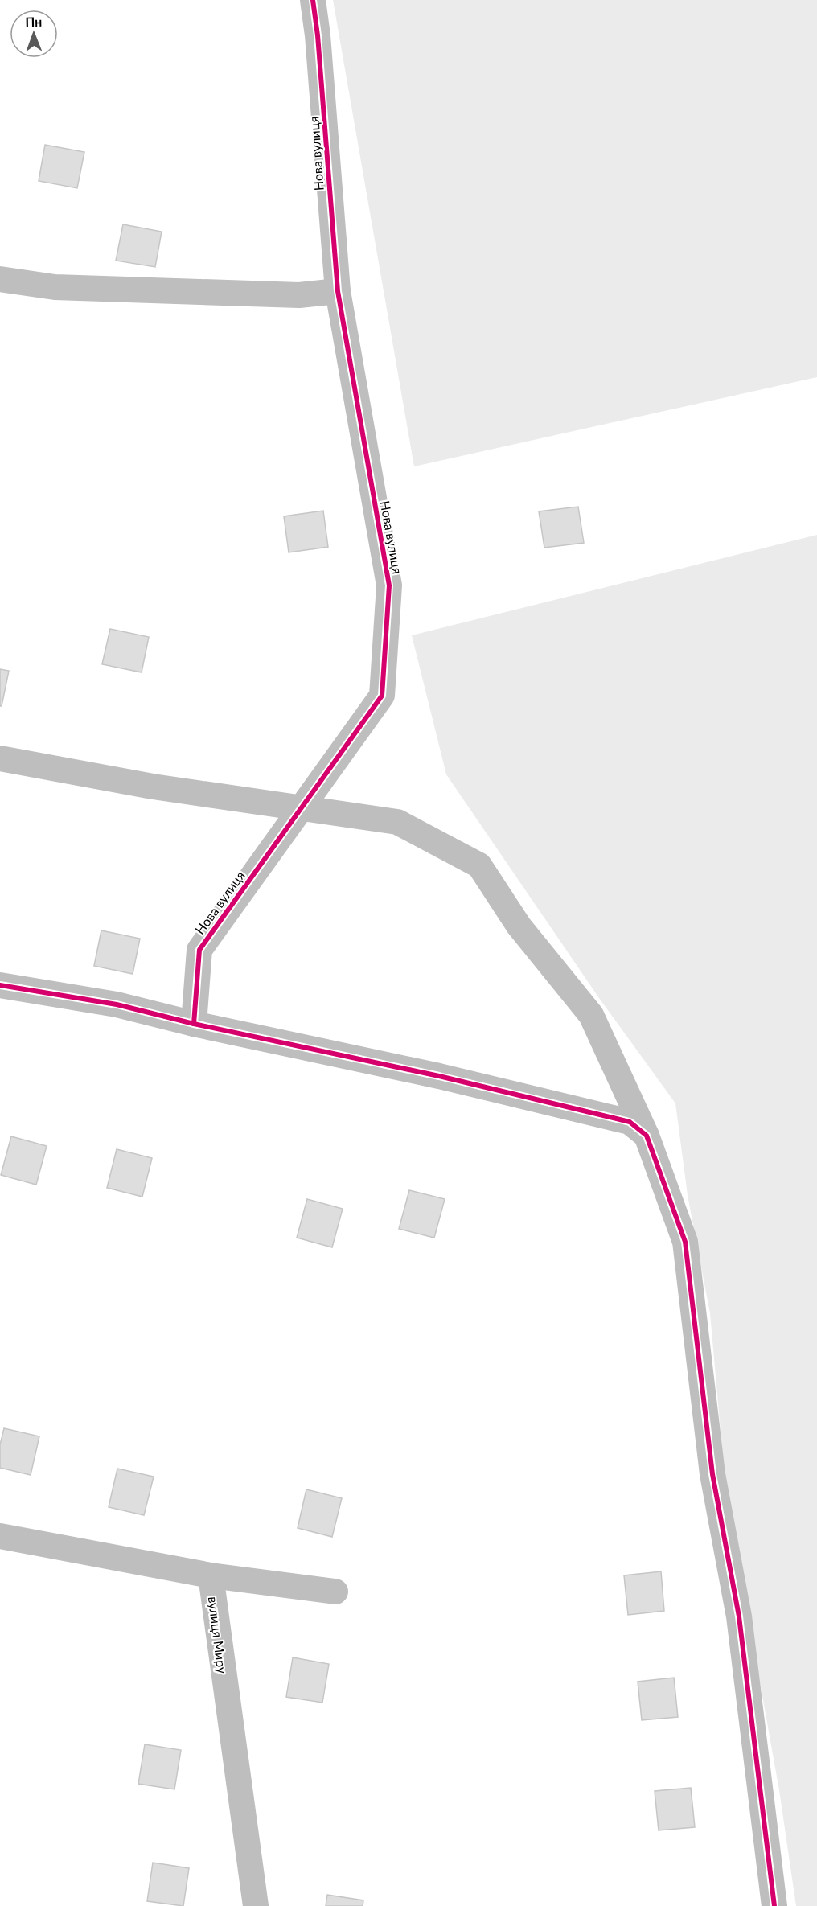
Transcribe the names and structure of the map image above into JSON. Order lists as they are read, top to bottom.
{
  "streets": {
    "street": ["Нова вулиця", "вулиця Миру"]
  },
  "north": "top"
}
